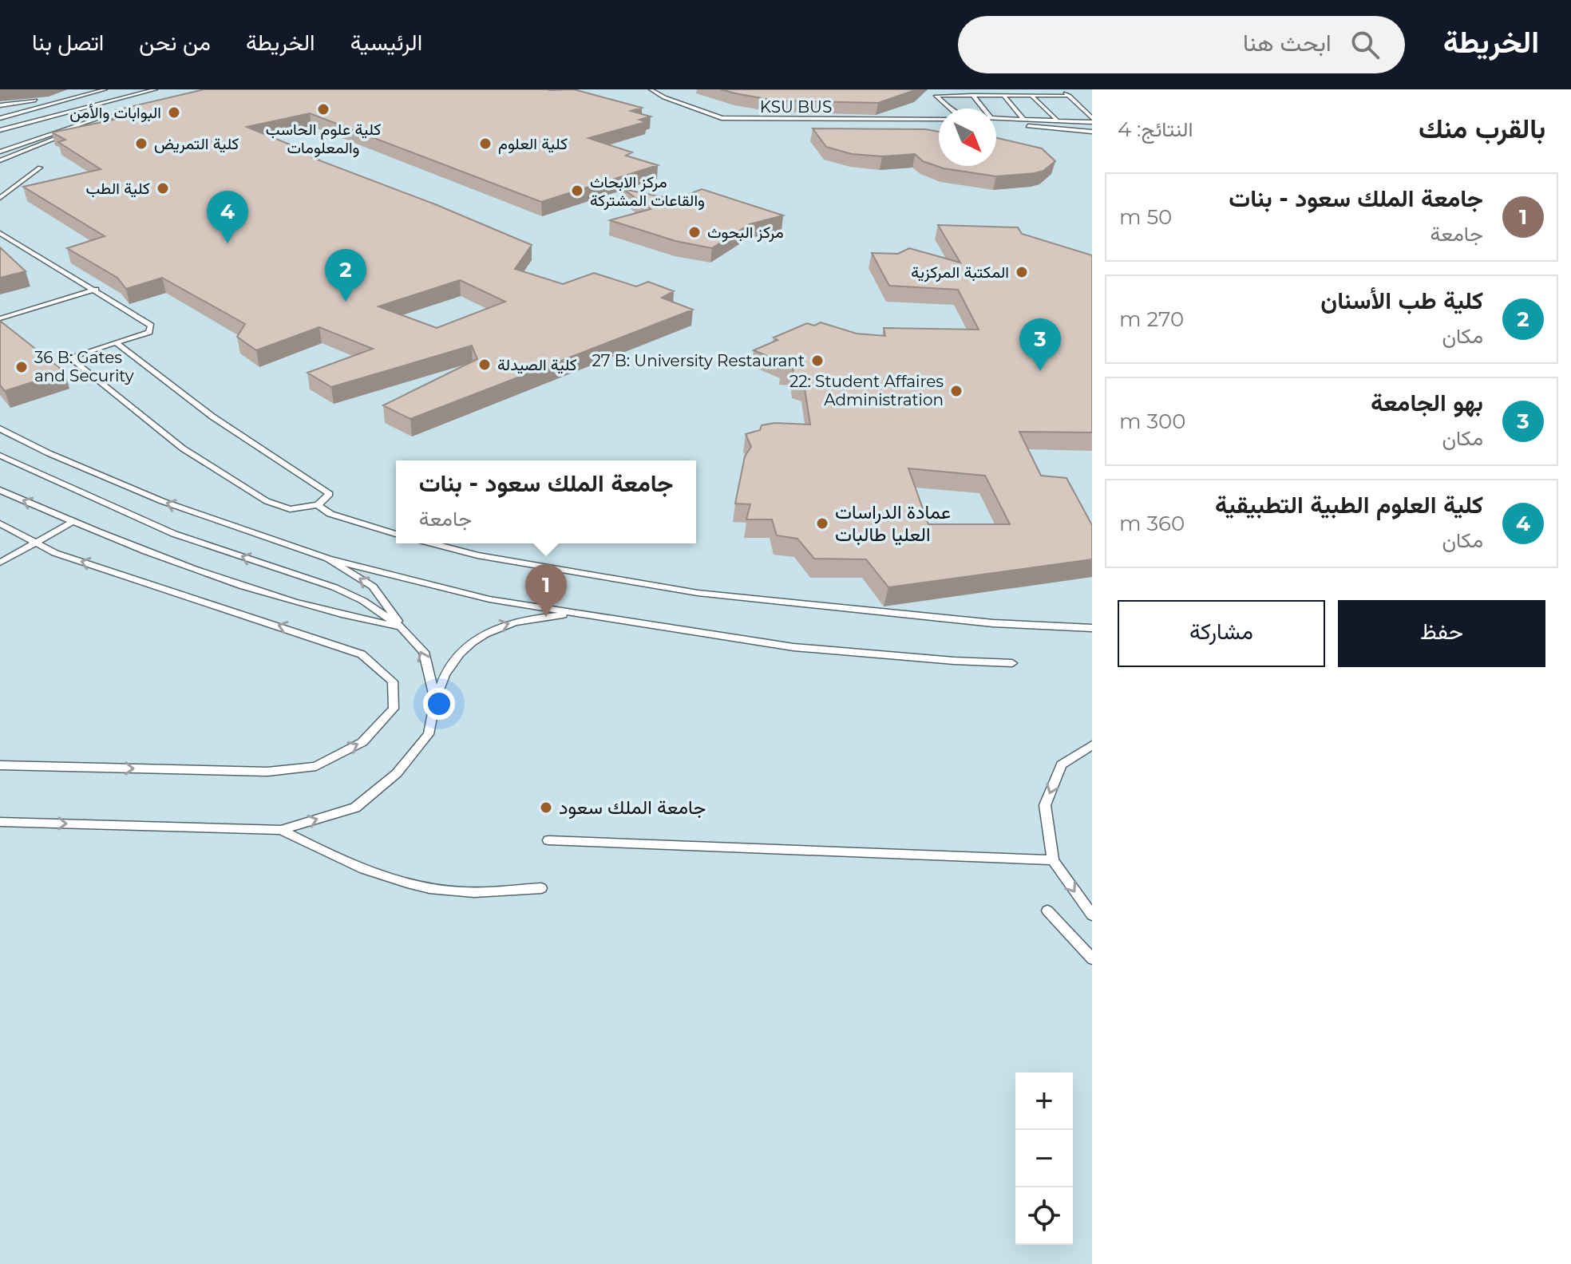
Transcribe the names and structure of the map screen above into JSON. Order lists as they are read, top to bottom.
{
  "streets": {
    "lane": ["KSU BUS"]
  },
  "places": [
    "كلية علوم الحاسب والمعلومات",
    "البوابات والأمن",
    "كلية التمريض",
    "كلية العلوم",
    "كلية الطب",
    "مركز الابحاث والقاعات المشتركة",
    "مركز البحوث",
    "المكتبة المركزية",
    "27 B: University Restaurant",
    "كلية الصيدلة",
    "36 B: Gates and Security",
    "22: Student Affaires Administration",
    "عمادة الدراسات العليا طالبات",
    "جامعة الملك سعود"
  ],
  "north": "bottom right",
  "page": {
    "header": "الخريطة",
    "search": "ابحث هنا",
    "nav": [
      "الرئيسية",
      "الخريطة",
      "من نحن",
      "اتصل بنا"
    ],
    "heading": ["بالقرب منك", "النتائج: 4"],
    "list": [
      {
        "mark": "1",
        "name": "جامعة الملك سعود - بنات",
        "note": "جامعة",
        "value": "50 m"
      },
      {
        "mark": "2",
        "name": "كلية طب الأسنان",
        "note": "مكان",
        "value": "270 m"
      },
      {
        "mark": "3",
        "name": "بهو الجامعة",
        "note": "مكان",
        "value": "300 m"
      },
      {
        "mark": "4",
        "name": "كلية العلوم الطبية التطبيقية",
        "note": "مكان",
        "value": "360 m"
      }
    ],
    "pins": [
      "4",
      "2",
      "3",
      "1"
    ],
    "popup": ["جامعة الملك سعود - بنات", "جامعة"],
    "buttons": ["حفظ", "مشاركة"],
    "map_buttons": ["+", "−"]
  }
}
